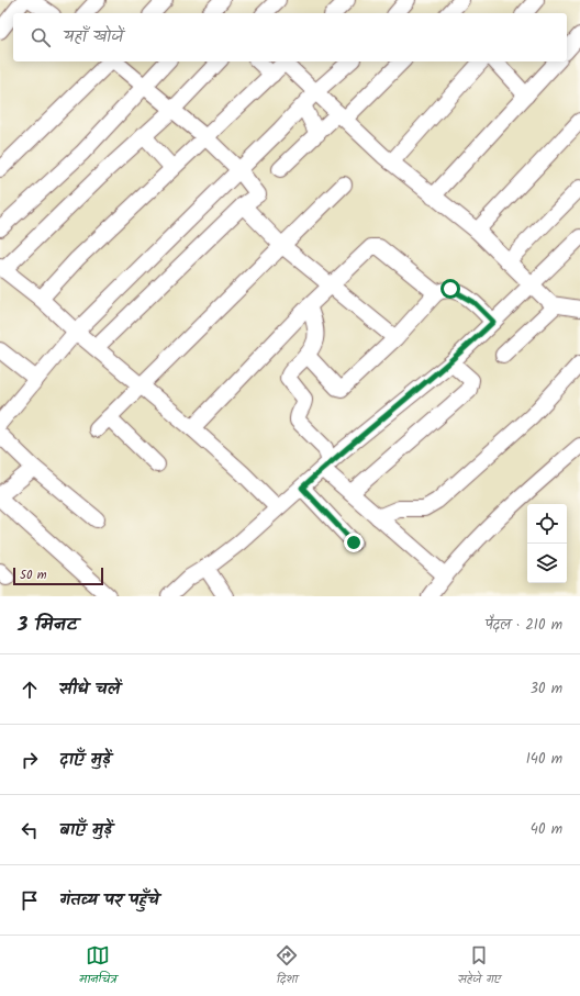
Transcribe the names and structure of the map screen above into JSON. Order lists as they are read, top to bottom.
{
  "scale_bar": "50 m",
  "page": {
    "search": "यहाँ खोजें",
    "scale": "50 m",
    "heading": ["3 मिनट", "पैदल · 210 m"],
    "list": [
      ["सीधे चलें", "30 m"],
      ["दाएँ मुड़ें", "140 m"],
      ["बाएँ मुड़ें", "40 m"],
      "गंतव्य पर पहुँचे"
    ],
    "nav": ["मानचित्र", "दिशा", "सहेजे गए"]
  }
}
